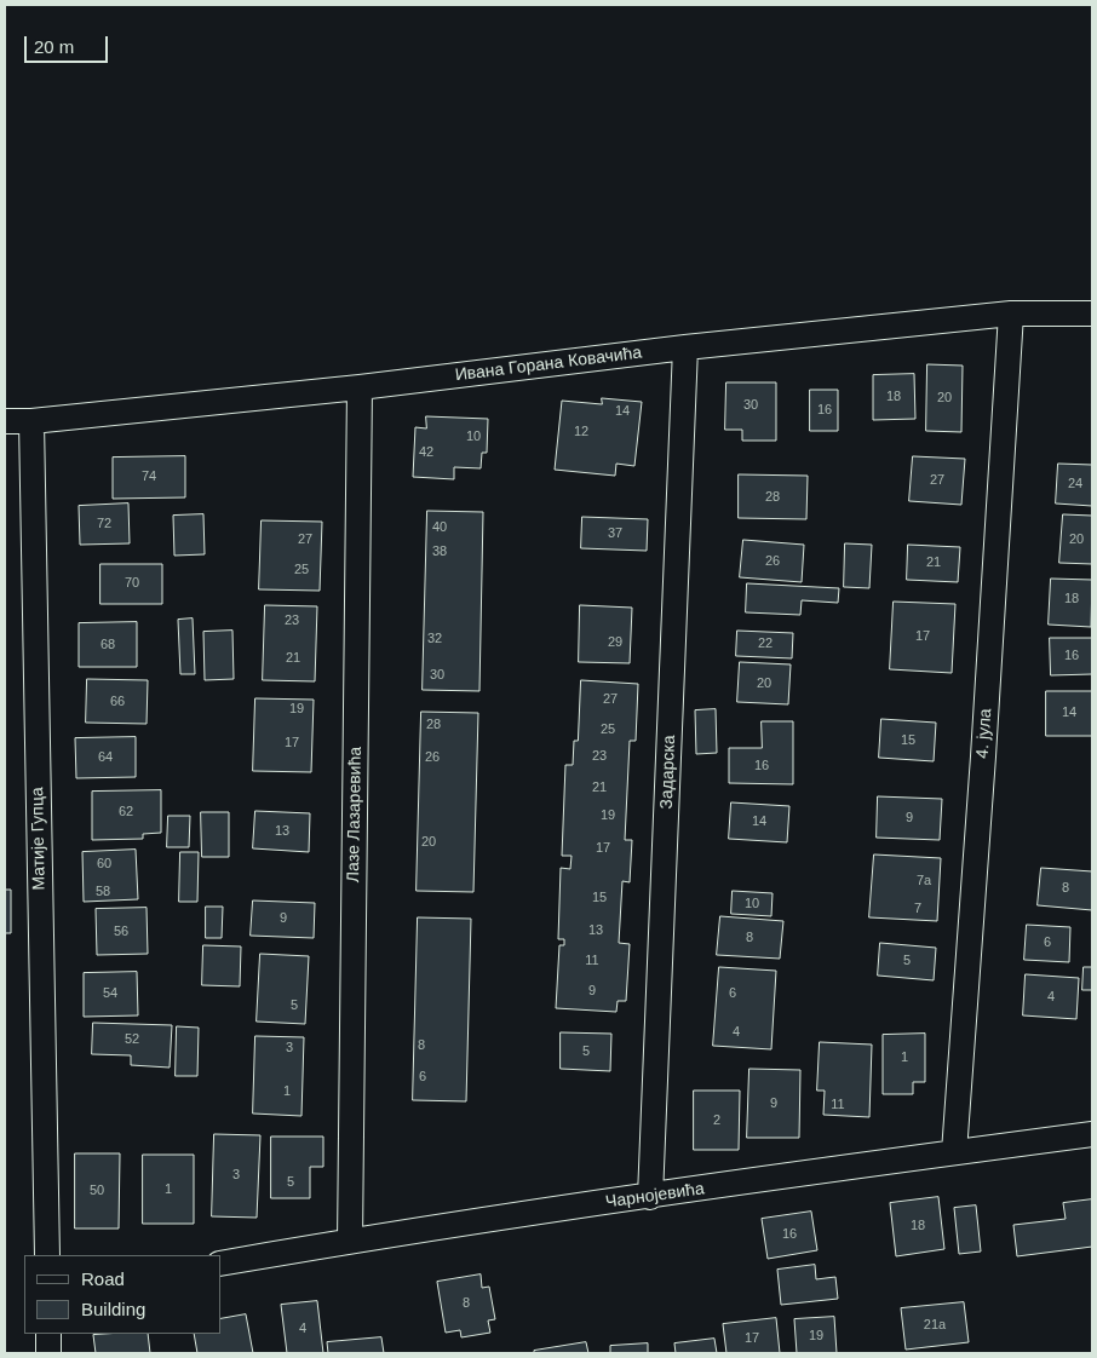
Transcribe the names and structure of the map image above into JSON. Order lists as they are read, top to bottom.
{
  "streets": {
    "street": [
      "Ивана Горана Ковачића",
      "4. јула",
      "Задарска",
      "Лазе Лазаревића",
      "Матије Гупца",
      "Чарнојевића"
    ]
  },
  "crossings": [
    ["Ивана Горана Ковачића", "4. јула"],
    ["Ивана Горана Ковачића", "Задарска"],
    ["Ивана Горана Ковачића", "Лазе Лазаревића"],
    ["Ивана Горана Ковачића", "Матије Гупца"],
    ["4. јула", "Чарнојевића"],
    ["Задарска", "Чарнојевића"],
    ["Лазе Лазаревића", "Чарнојевића"]
  ],
  "house_numbers": [
    "18",
    "20",
    "30",
    "16",
    "14",
    "12",
    "10",
    "42",
    "74",
    "27",
    "24",
    "28",
    "72",
    "40",
    "37",
    "27",
    "20",
    "38",
    "26",
    "21",
    "25",
    "70",
    "18",
    "23",
    "17",
    "32",
    "29",
    "22",
    "68",
    "16",
    "21",
    "30",
    "20",
    "27",
    "66",
    "19",
    "14",
    "28",
    "25",
    "15",
    "17",
    "23",
    "64",
    "26",
    "16",
    "21",
    "62",
    "19",
    "9",
    "14",
    "13",
    "20",
    "17",
    "60",
    "7a",
    "8",
    "58",
    "15",
    "10",
    "7",
    "9",
    "13",
    "56",
    "8",
    "6",
    "11",
    "5",
    "9",
    "54",
    "6",
    "4",
    "5",
    "4",
    "52",
    "8",
    "3",
    "5",
    "1",
    "6",
    "1",
    "9",
    "11",
    "2",
    "3",
    "5",
    "1",
    "50",
    "18",
    "16",
    "8",
    "21a",
    "4",
    "19",
    "17"
  ],
  "legend": ["Road", "Building"],
  "scale_bar": "20 m"
}
